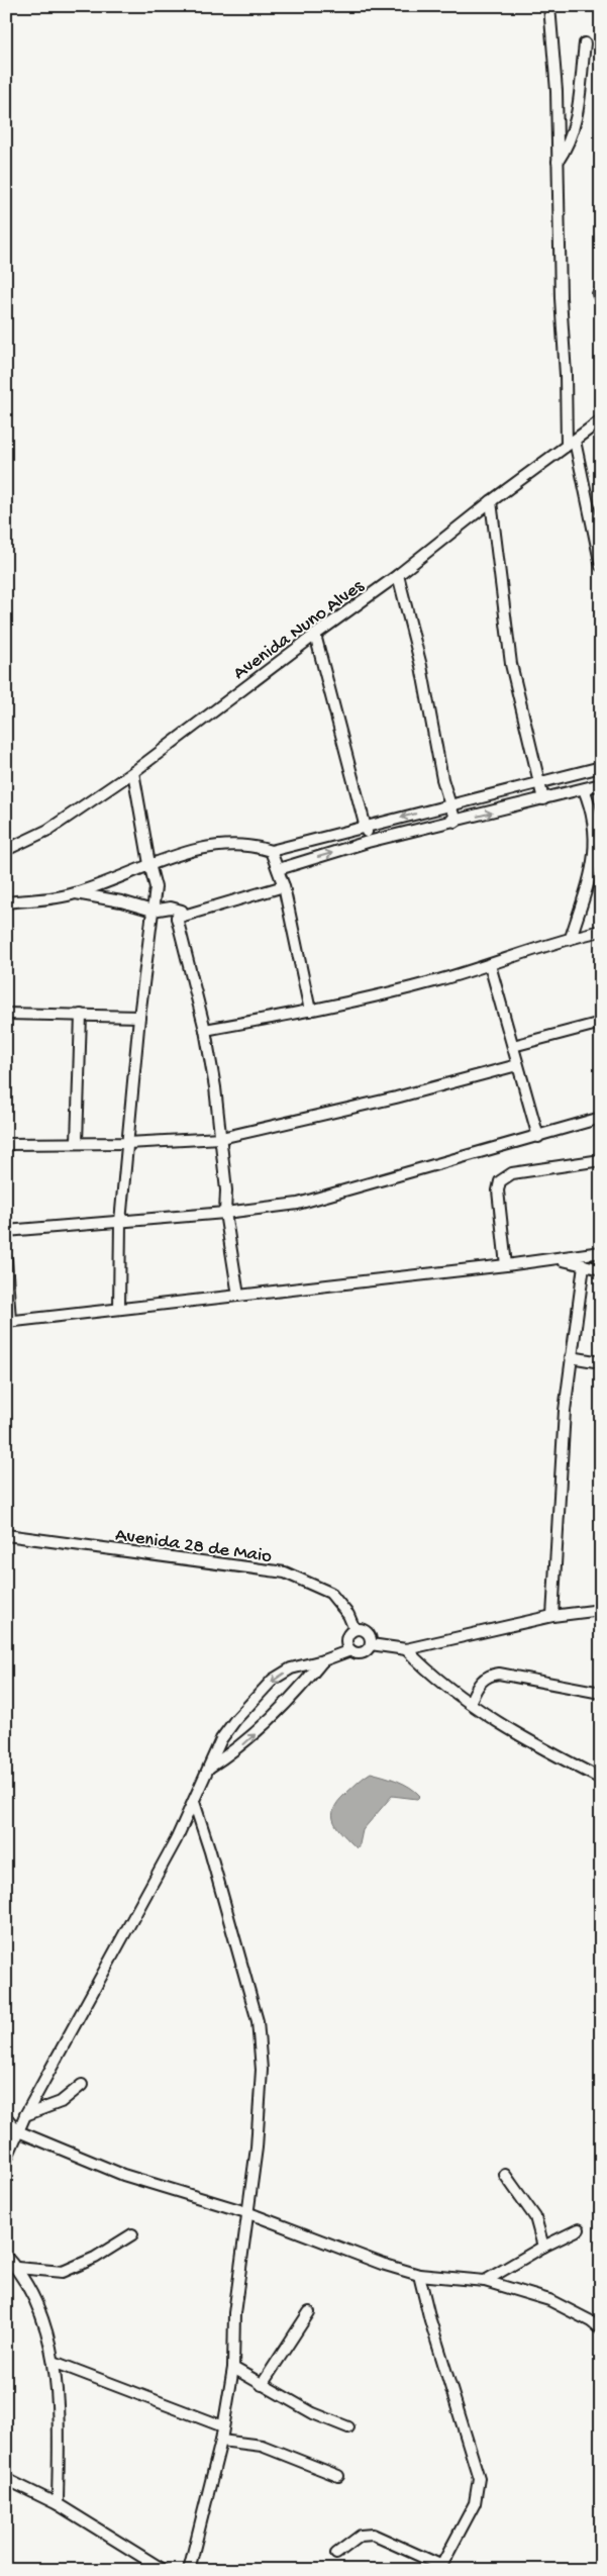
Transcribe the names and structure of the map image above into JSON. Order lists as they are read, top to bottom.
{
  "streets": {
    "street": ["Avenida Nuno Alves", "Avenida 28 de Maio"]
  }
}
